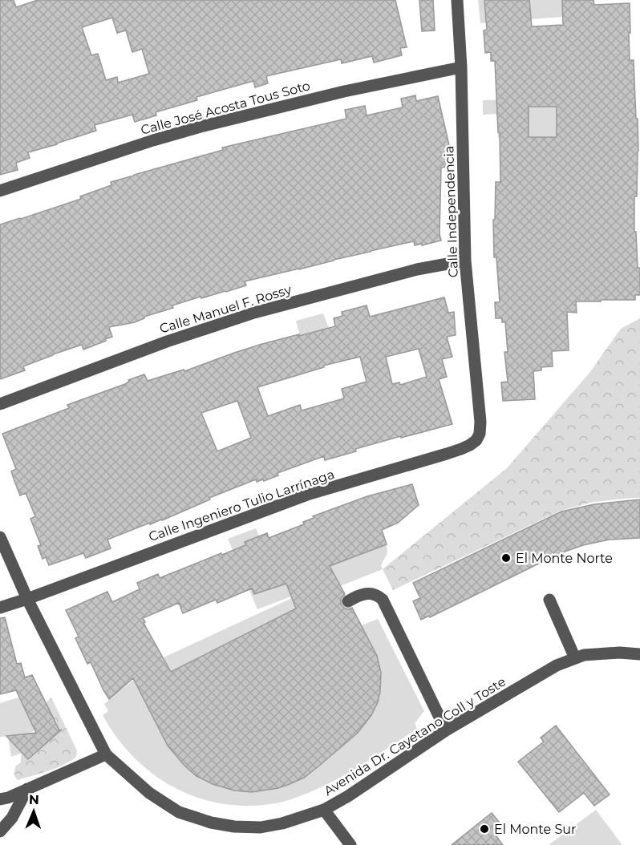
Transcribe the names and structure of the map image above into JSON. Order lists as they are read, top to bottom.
{
  "streets": {
    "street": [
      "Calle José Acosta Tous Soto",
      "Calle Independencia",
      "Calle Manuel F. Rossy",
      "Calle Ingeniero Tulio Larrínaga",
      "Avenida Dr. Cayetano Coll y Toste"
    ]
  },
  "crossings": [
    ["Calle José Acosta Tous Soto", "Calle Independencia"],
    ["Calle Independencia", "Calle Manuel F. Rossy"],
    ["Calle Independencia", "Calle Ingeniero Tulio Larrínaga"]
  ],
  "places": ["El Monte Norte", "El Monte Sur"],
  "north": "top"
}
